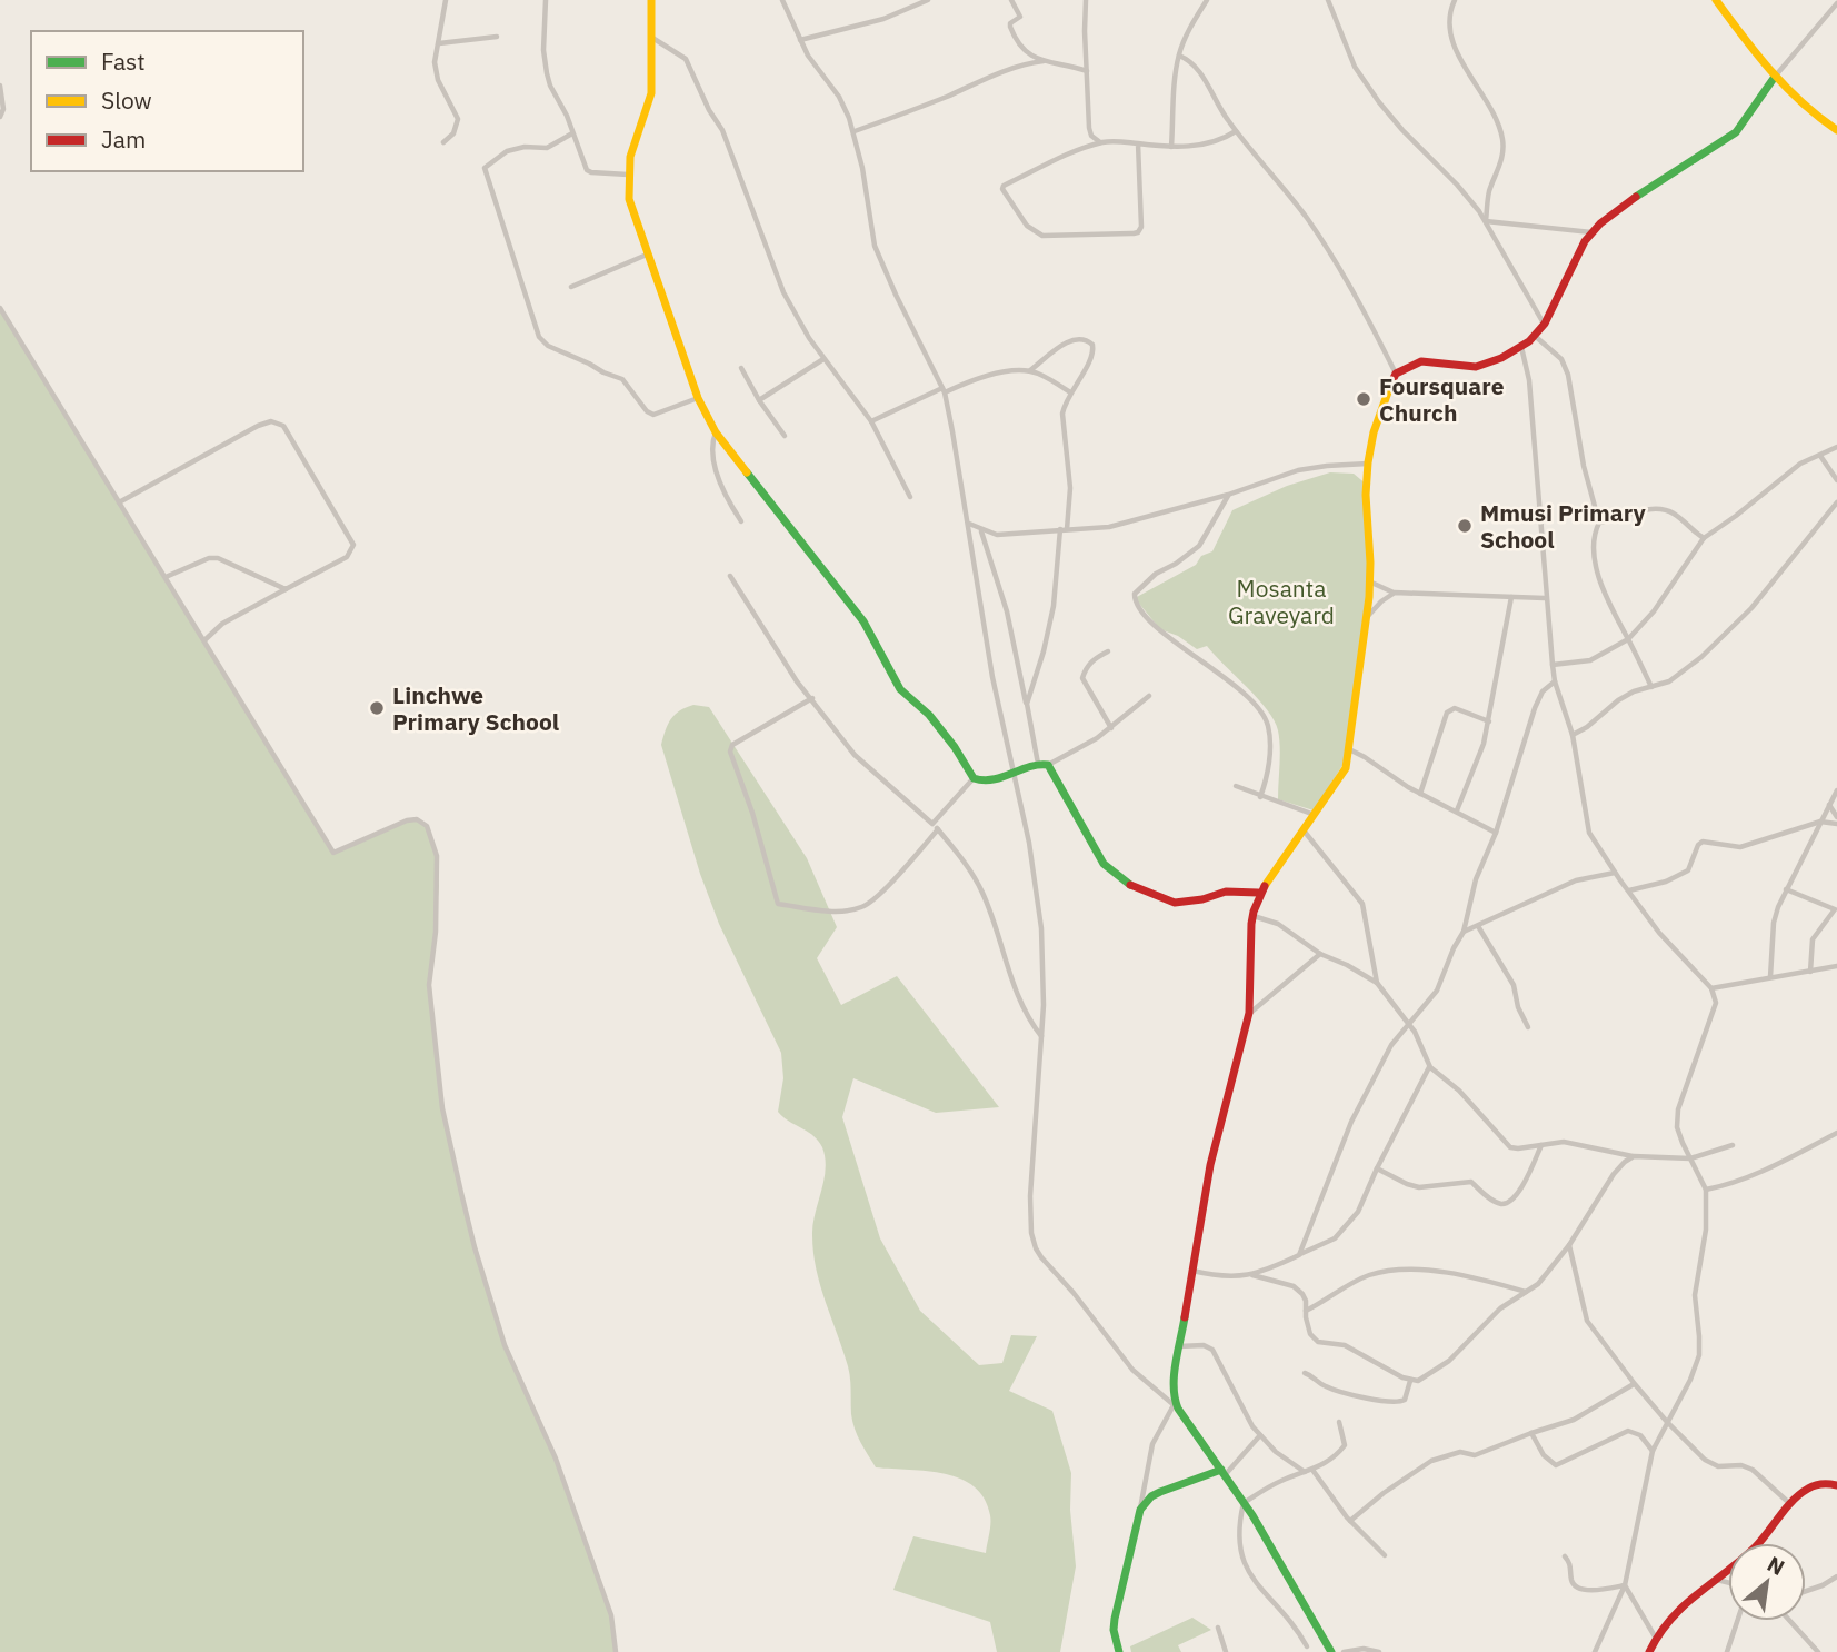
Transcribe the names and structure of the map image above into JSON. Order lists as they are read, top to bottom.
{
  "parks": ["Mosanta Graveyard"],
  "places": ["Foursquare Church", "Mmusi Primary School", "Linchwe Primary School"],
  "legend": ["Fast", "Slow", "Jam"],
  "north": "top right"
}
